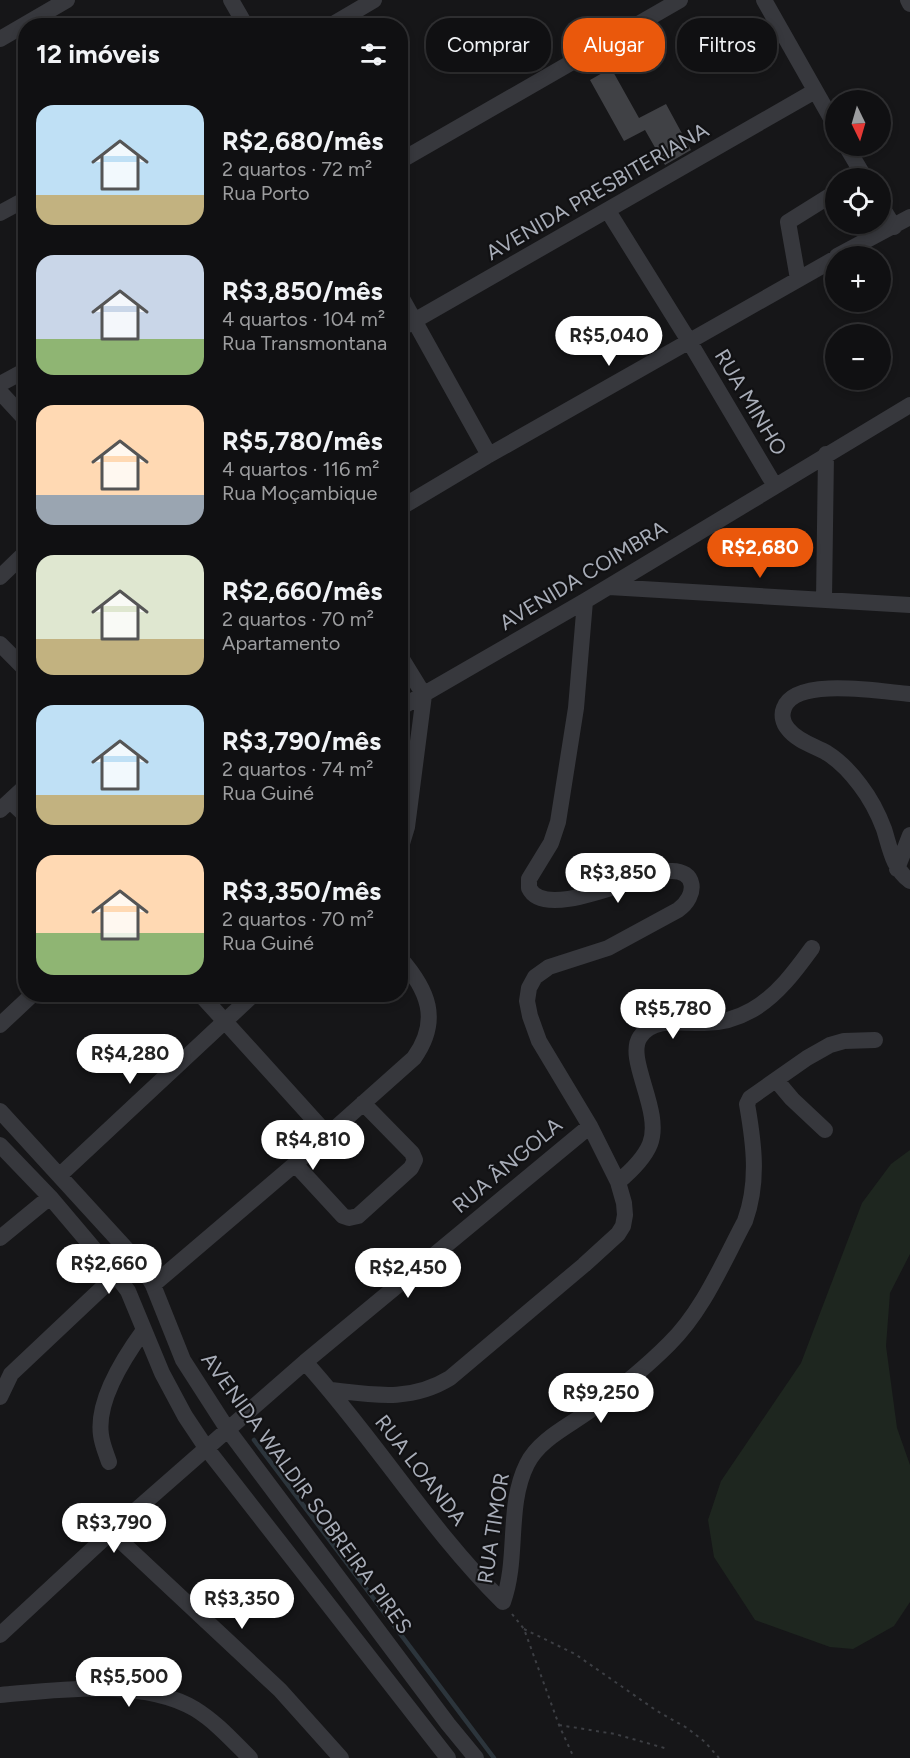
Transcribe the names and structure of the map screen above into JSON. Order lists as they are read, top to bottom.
{
  "streets": {
    "street": [
      "AVENIDA PRESBITERIANA",
      "RUA MINHO",
      "AVENIDA COIMBRA",
      "RUA ÂNGOLA",
      "RUA LOANDA",
      "AVENIDA WALDIR SOBREIRA PIRES",
      "RUA TIMOR"
    ]
  },
  "crossings": [
    ["AVENIDA PRESBITERIANA", "RUA MINHO"],
    ["RUA MINHO", "AVENIDA COIMBRA"],
    ["RUA ÂNGOLA", "RUA LOANDA"],
    ["RUA ÂNGOLA", "AVENIDA WALDIR SOBREIRA PIRES"],
    ["RUA LOANDA", "RUA TIMOR"]
  ],
  "north": "bottom",
  "page": {
    "chip": ["Comprar", "Alugar", "Filtros"],
    "heading": "12 imóveis",
    "map_buttons": ["+", "−"],
    "list": [
      {
        "name": "R$2,680/mês",
        "note": "2 quartos · 72 m² · Rua Porto"
      },
      {
        "name": "R$3,850/mês",
        "note": "4 quartos · 104 m² · Rua Transmontana"
      },
      {
        "name": "R$5,780/mês",
        "note": "4 quartos · 116 m² · Rua Moçambique"
      },
      {
        "name": "R$2,660/mês",
        "note": "2 quartos · 70 m² · Apartamento"
      },
      {
        "name": "R$3,790/mês",
        "note": "2 quartos · 74 m² · Rua Guiné"
      },
      {
        "name": "R$3,350/mês",
        "note": "2 quartos · 70 m² · Rua Guiné"
      }
    ],
    "price": [
      "R$5,040",
      "R$2,680",
      "R$3,850",
      "R$5,780",
      "R$4,280",
      "R$4,810",
      "R$2,660",
      "R$2,450",
      "R$9,250",
      "R$3,790",
      "R$3,350",
      "R$5,500"
    ]
  }
}
